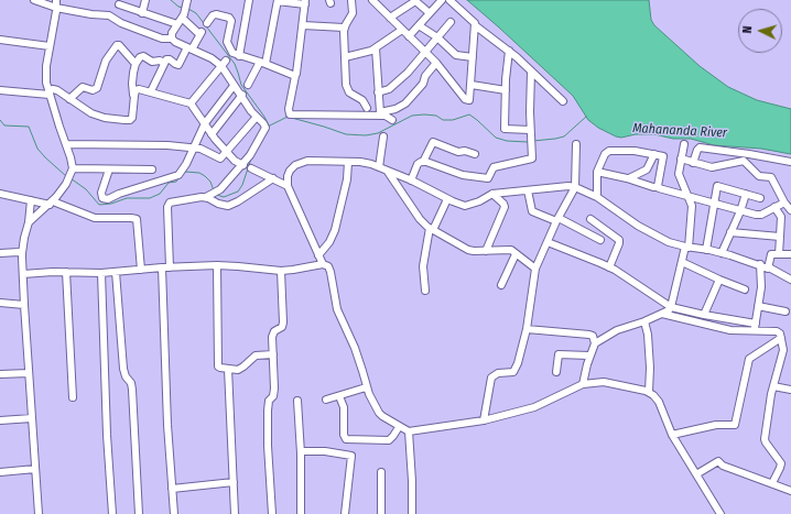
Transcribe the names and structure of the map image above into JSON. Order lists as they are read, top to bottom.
{
  "water": ["Mahananda River"],
  "north": "left"
}
